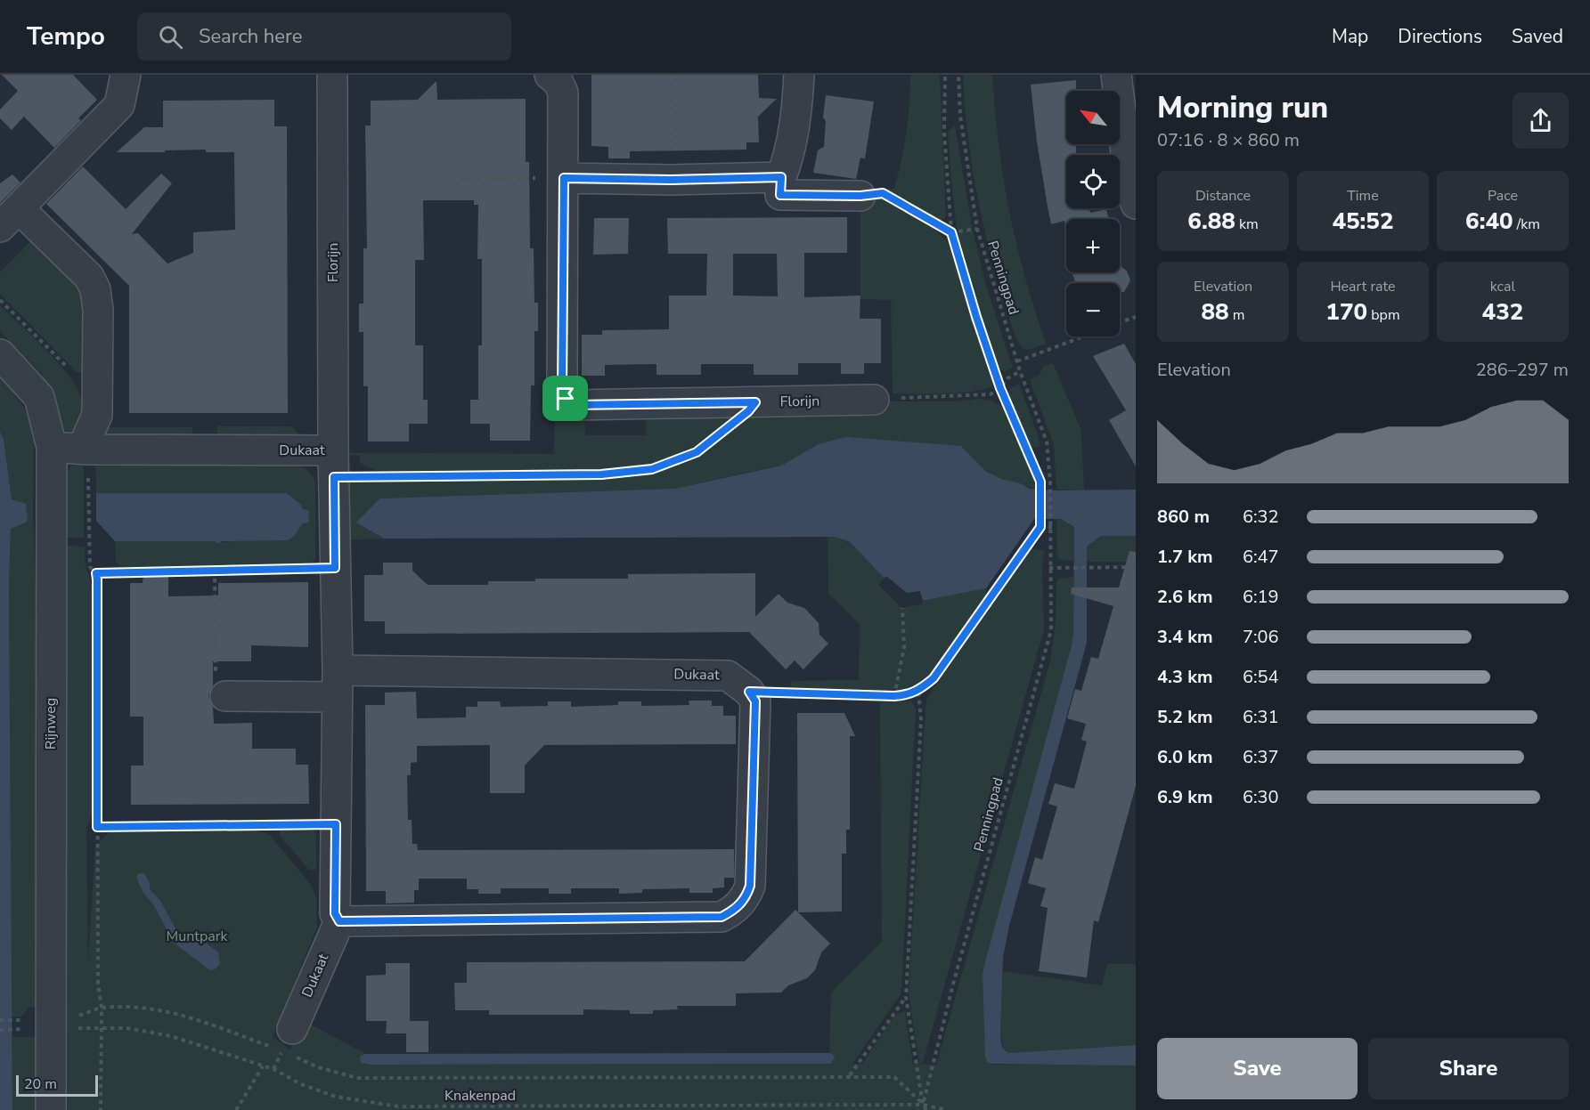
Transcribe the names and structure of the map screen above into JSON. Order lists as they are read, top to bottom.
{
  "streets": {
    "street": ["Florijn", "Dukaat", "Rijnweg"],
    "path": ["Penningpad", "Knakenpad"]
  },
  "crossings": [
    ["Florijn", "Dukaat"],
    ["Penningpad", "Knakenpad"],
    ["Dukaat", "Rijnweg"],
    ["Rijnweg", "Knakenpad"]
  ],
  "parks": ["Muntpark"],
  "scale_bar": "20 m",
  "north": "top left",
  "page": {
    "header": "Tempo",
    "search": "Search here",
    "nav": ["Map", "Directions", "Saved"],
    "heading": ["Morning run", "07:16 · 8 × 860 m"],
    "map_buttons": ["+", "−"],
    "stats": [
      ["Distance", "6.88 km"],
      ["Time", "45:52"],
      ["Pace", "6:40 /km"],
      ["Elevation", "88 m"],
      ["Heart rate", "170 bpm"],
      ["kcal", "432"]
    ],
    "chart": ["Elevation", "286–297 m"],
    "list": [
      {
        "name": "860 m",
        "note": "6:32"
      },
      {
        "name": "1.7 km",
        "note": "6:47"
      },
      {
        "name": "2.6 km",
        "note": "6:19"
      },
      {
        "name": "3.4 km",
        "note": "7:06"
      },
      {
        "name": "4.3 km",
        "note": "6:54"
      },
      {
        "name": "5.2 km",
        "note": "6:31"
      },
      {
        "name": "6.0 km",
        "note": "6:37"
      },
      {
        "name": "6.9 km",
        "note": "6:30"
      }
    ],
    "buttons": ["Save", "Share"],
    "scale": "20 m"
  }
}
